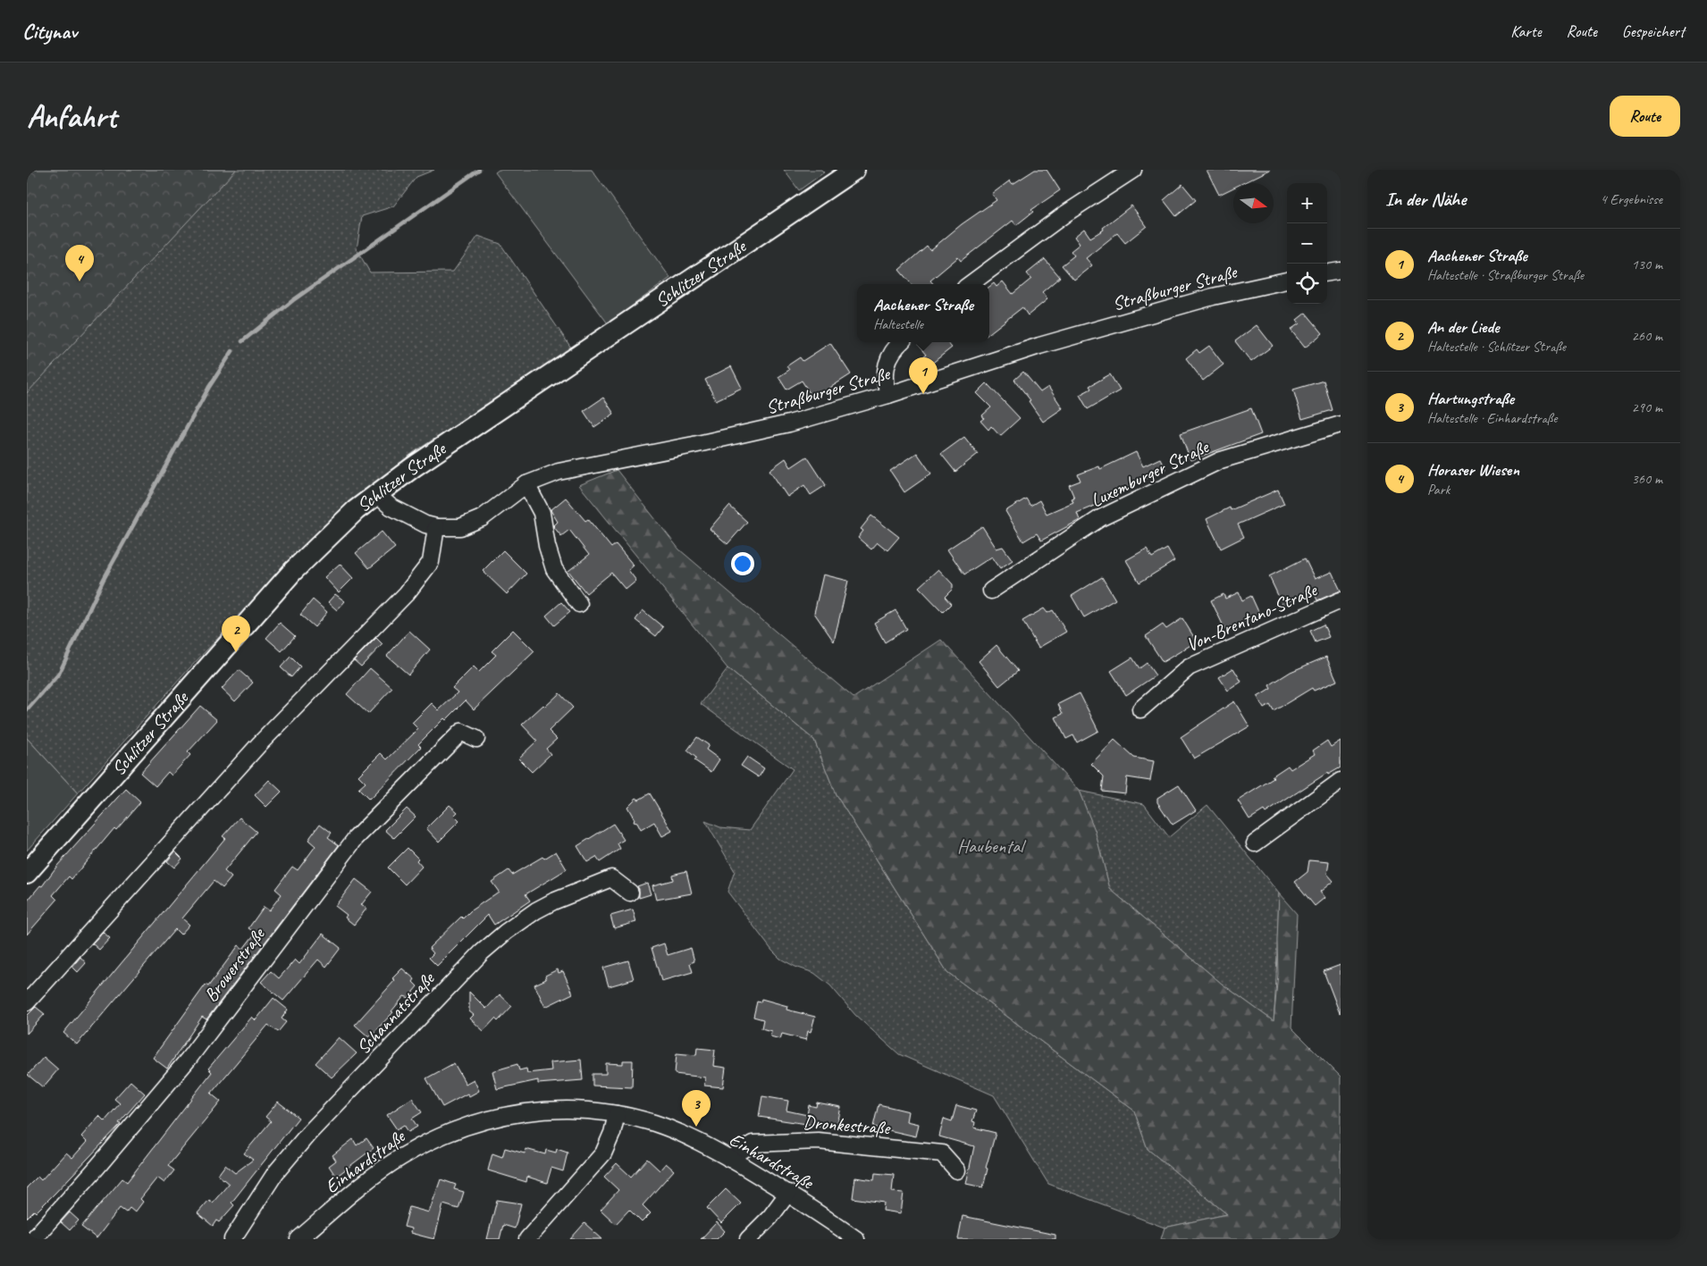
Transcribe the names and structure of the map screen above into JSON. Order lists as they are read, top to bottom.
{
  "streets": {
    "main road": ["Schlitzer Straße"],
    "street": [
      "Straßburger Straße",
      "Luxemburger Straße",
      "Von-Brentano-Straße",
      "Browerstraße",
      "Schannatstraße",
      "Dronkestraße",
      "Einhardstraße"
    ]
  },
  "crossings": [
    ["Schlitzer Straße", "Straßburger Straße"],
    ["Dronkestraße", "Einhardstraße"]
  ],
  "parks": ["Haubental"],
  "north": "right",
  "page": {
    "header": "Citynav",
    "nav": ["Karte", "Route", "Gespeichert"],
    "buttons": "Route",
    "title": "Anfahrt",
    "heading": ["In der Nähe", "4 Ergebnisse"],
    "map_buttons": ["+", "−"],
    "list": [
      {
        "mark": "1",
        "name": "Aachener Straße",
        "note": "Haltestelle · Straßburger Straße",
        "value": "130 m"
      },
      {
        "mark": "2",
        "name": "An der Liede",
        "note": "Haltestelle · Schlitzer Straße",
        "value": "260 m"
      },
      {
        "mark": "3",
        "name": "Hartungstraße",
        "note": "Haltestelle · Einhardstraße",
        "value": "290 m"
      },
      {
        "mark": "4",
        "name": "Horaser Wiesen",
        "note": "Park",
        "value": "360 m"
      }
    ],
    "pins": [
      "4",
      "1",
      "2",
      "3"
    ],
    "popup": ["Aachener Straße", "Haltestelle"]
  }
}
